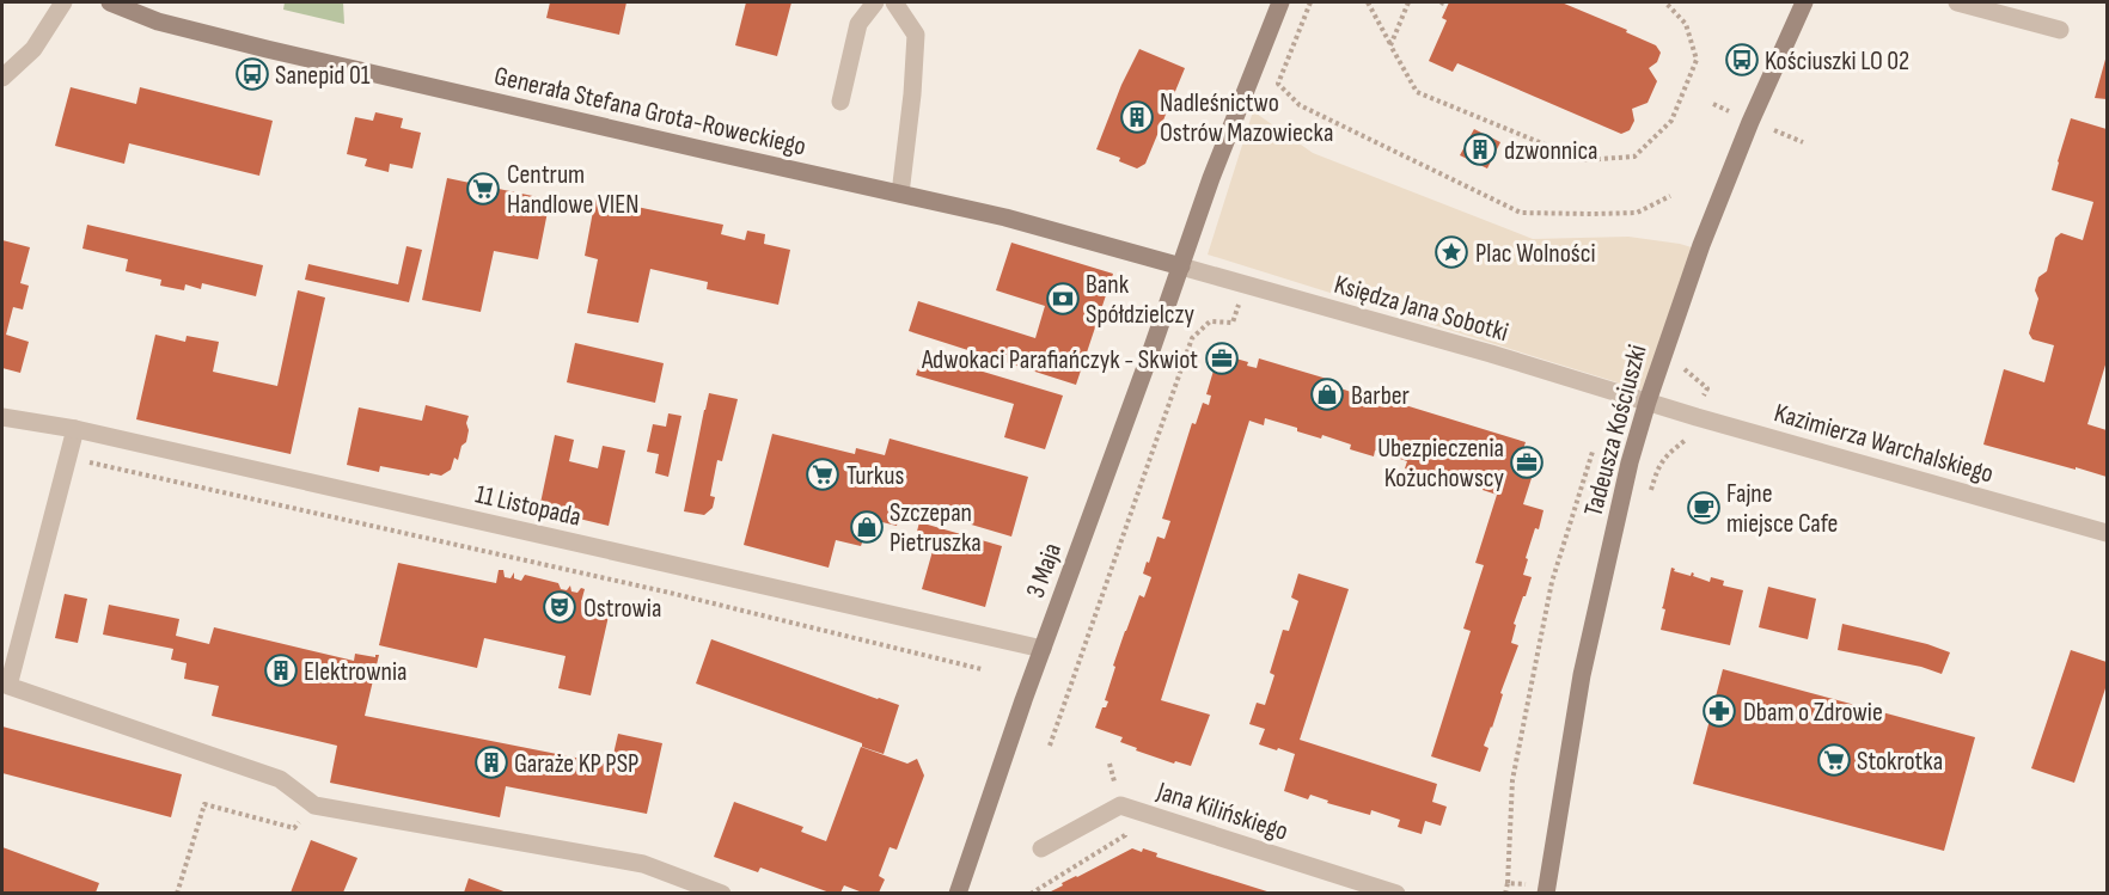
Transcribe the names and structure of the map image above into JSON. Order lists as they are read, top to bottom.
{
  "streets": {
    "main road": ["Generała Stefana Grota-Roweckiego", "Tadeusza Kościuszki", "3 Maja"],
    "street": [
      "Księdza Jana Sobotki",
      "Kazimierza Warchalskiego",
      "11 Listopada",
      "Jana Kilińskiego"
    ]
  },
  "crossings": [
    ["Generała Stefana Grota-Roweckiego", "Księdza Jana Sobotki"],
    ["Generała Stefana Grota-Roweckiego", "3 Maja"],
    ["Księdza Jana Sobotki", "Tadeusza Kościuszki"],
    ["Księdza Jana Sobotki", "Kazimierza Warchalskiego"],
    ["Księdza Jana Sobotki", "3 Maja"],
    ["Tadeusza Kościuszki", "Kazimierza Warchalskiego"],
    ["11 Listopada", "3 Maja"]
  ],
  "places": {
    "bus stop": ["Kościuszki LO 02", "Sanepid 01"],
    "building": [
      "Nadleśnictwo Ostrów Mazowiecka",
      "dzwonnica",
      "Elektrownia",
      "Garaże KP PSP"
    ],
    "supermarket": ["Centrum Handlowe VIEN", "Turkus", "Stokrotka"],
    "place": ["Plac Wolności"],
    "bank": ["Bank Spółdzielczy"],
    "office": ["Adwokaci Parafiańczyk - Skwiot", "Ubezpieczenia Kożuchowscy"],
    "shop": ["Barber", "Szczepan Pietruszka"],
    "cafe": ["Fajne miejsce Cafe"],
    "theatre": ["Ostrowia"],
    "pharmacy": ["Dbam o Zdrowie"]
  }
}
